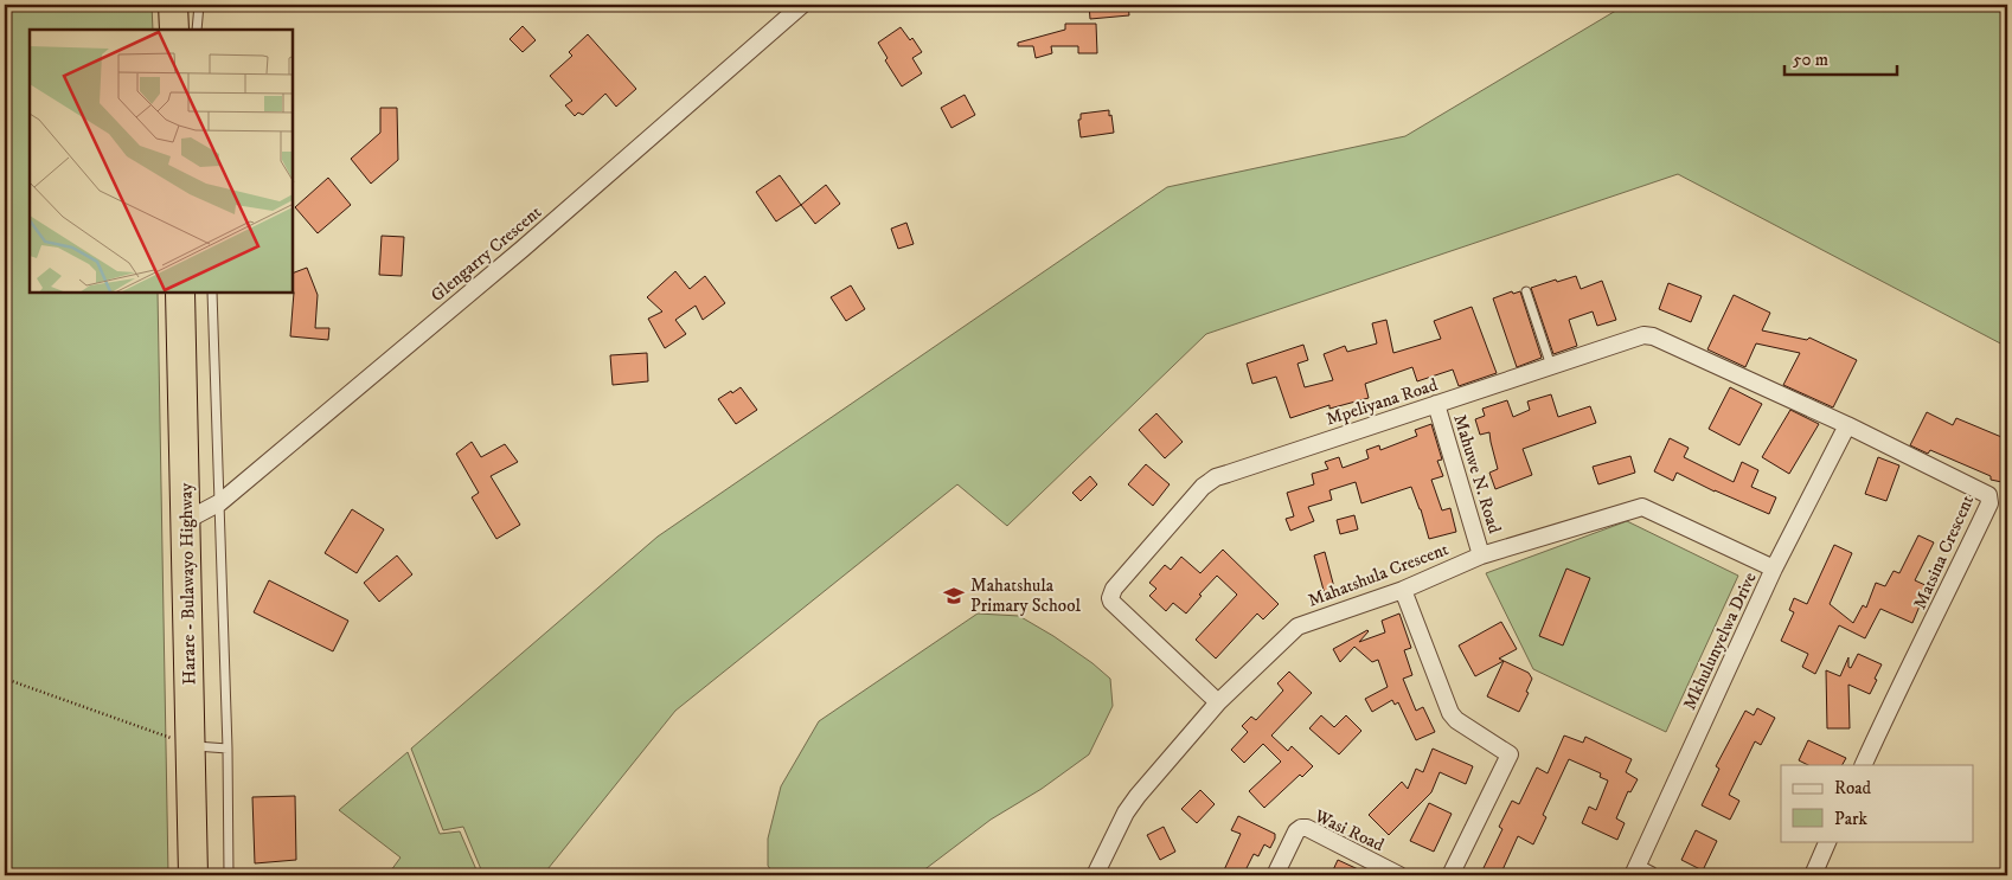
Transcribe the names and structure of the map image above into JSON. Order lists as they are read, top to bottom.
{
  "streets": {
    "highway": ["Harare - Bulawayo Highway"],
    "street": [
      "Glengarry Crescent",
      "Mpeliyana Road",
      "Mahuwe N. Road",
      "Matsina Crescent",
      "Mahatshula Crescent",
      "Mkhulunyelwa Drive",
      "Wasi Road"
    ]
  },
  "crossings": [
    ["Glengarry Crescent", "Harare - Bulawayo Highway"],
    ["Mpeliyana Road", "Mahuwe N. Road"],
    ["Mpeliyana Road", "Matsina Crescent"],
    ["Mpeliyana Road", "Mahatshula Crescent"],
    ["Mpeliyana Road", "Mkhulunyelwa Drive"],
    ["Mahuwe N. Road", "Mahatshula Crescent"],
    ["Matsina Crescent", "Mkhulunyelwa Drive"],
    ["Mahatshula Crescent", "Mkhulunyelwa Drive"]
  ],
  "places": {
    "school or university": ["Mahatshula Primary School"]
  },
  "legend": ["Road", "Park"],
  "scale_bar": "50 m"
}
